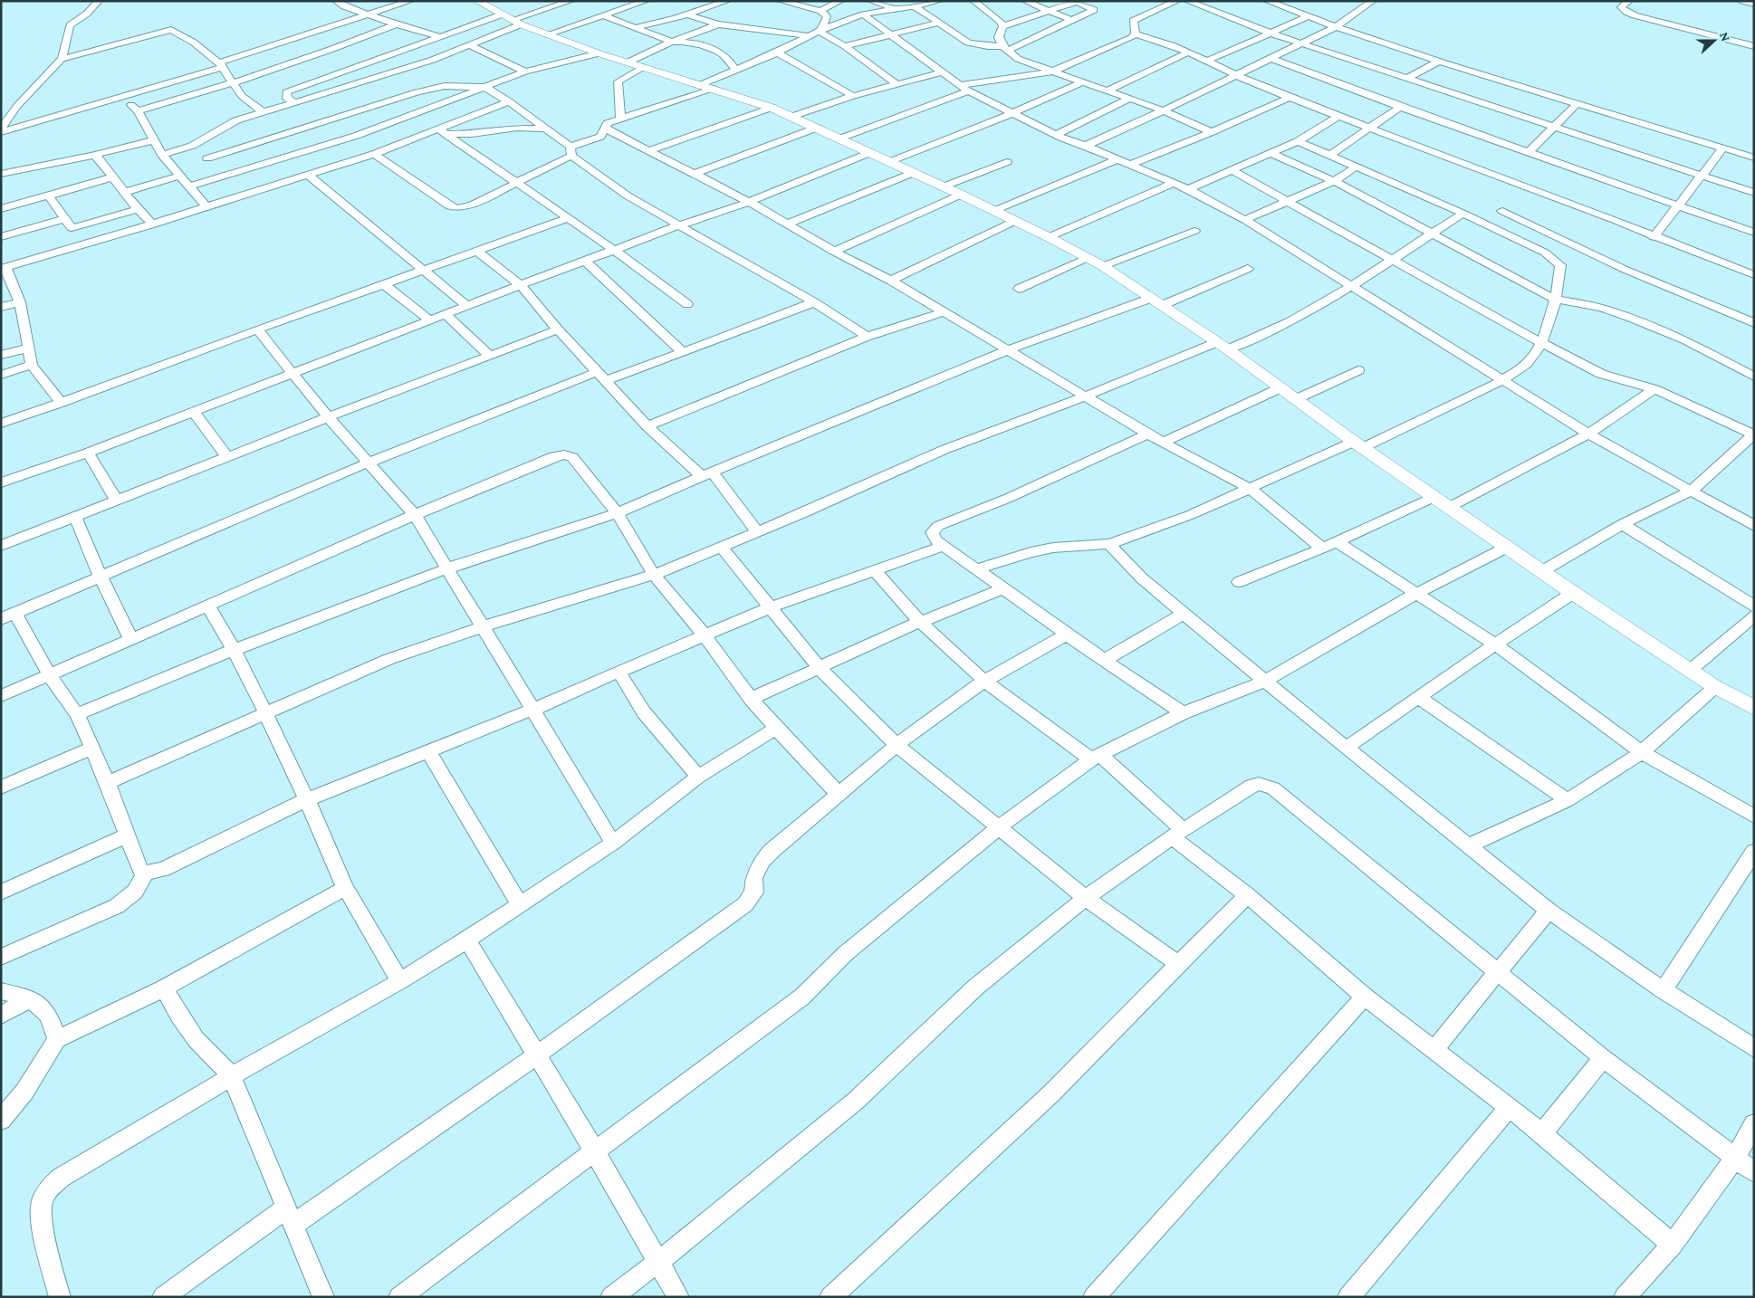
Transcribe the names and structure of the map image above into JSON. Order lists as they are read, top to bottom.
{
  "north": "right"
}
